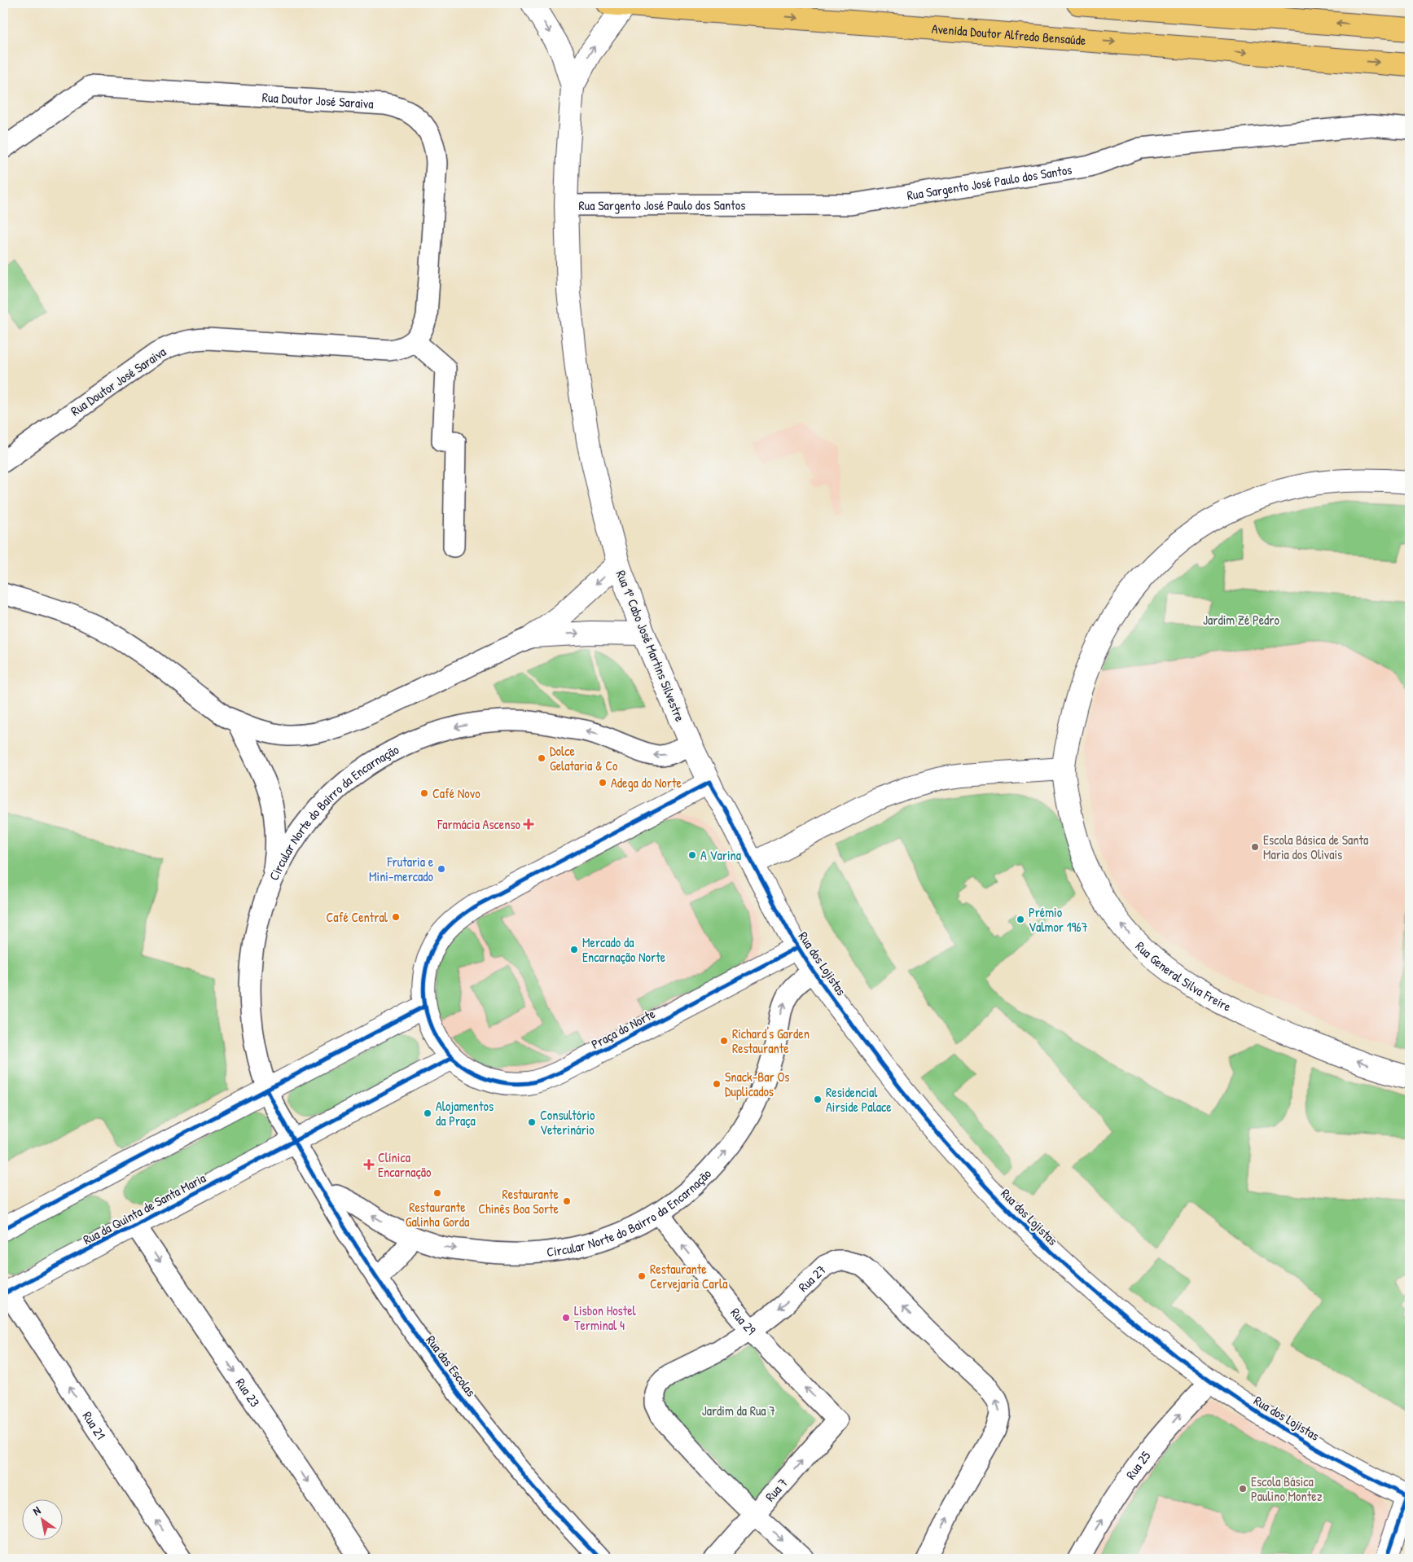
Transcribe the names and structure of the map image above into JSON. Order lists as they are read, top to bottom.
{
  "streets": {
    "highway": ["Avenida Doutor Alfredo Bensaúde"],
    "street": [
      "Rua Doutor José Saraiva",
      "Rua Sargento José Paulo dos Santos",
      "Rua 1º Cabo José Martins Silvestre",
      "Circular Norte do Bairro da Encarnação",
      "Rua dos Lojistas",
      "Rua General Silva Freire",
      "Praça do Norte",
      "Rua da Quinta de Santa Maria",
      "Rua 27",
      "Rua 29",
      "Rua das Escolas",
      "Rua 23",
      "Rua 21",
      "Rua 25",
      "Rua 7"
    ]
  },
  "crossings": [
    ["Avenida Doutor Alfredo Bensaúde", "Rua 1º Cabo José Martins Silvestre"],
    ["Rua Sargento José Paulo dos Santos", "Rua 1º Cabo José Martins Silvestre"],
    ["Rua 1º Cabo José Martins Silvestre", "Circular Norte do Bairro da Encarnação"],
    ["Rua 1º Cabo José Martins Silvestre", "Rua dos Lojistas"],
    ["Rua 1º Cabo José Martins Silvestre", "Praça do Norte"],
    ["Circular Norte do Bairro da Encarnação", "Rua dos Lojistas"],
    ["Circular Norte do Bairro da Encarnação", "Rua da Quinta de Santa Maria"],
    ["Circular Norte do Bairro da Encarnação", "Rua 29"],
    ["Circular Norte do Bairro da Encarnação", "Rua das Escolas"],
    ["Rua dos Lojistas", "Praça do Norte"],
    ["Rua dos Lojistas", "Rua 25"],
    ["Rua da Quinta de Santa Maria", "Rua 23"],
    ["Rua da Quinta de Santa Maria", "Rua 21"],
    ["Rua 27", "Rua 29"],
    ["Rua 27", "Rua 7"],
    ["Rua 29", "Rua 7"]
  ],
  "one_way": [
    "Rua General Silva Freire",
    "Rua 29",
    "Rua 23",
    "Rua 21",
    "Rua 25",
    "Rua 7"
  ],
  "parks": ["Jardim Zé Pedro", "Jardim da Rua 7"],
  "places": {
    "other": [
      "Dolce Gelataria & Co",
      "Adega do Norte",
      "Café Novo",
      "Escola Básica de Santa Maria dos Olivais",
      "A Varina",
      "Frutaria e Mini-mercado",
      "Café Central",
      "Prémio Valmor 1967",
      "Mercado da Encarnação Norte",
      "Richard's Garden Restaurante",
      "Snack-Bar Os Duplicados",
      "Residencial Airside Palace",
      "Alojamentos da Praça",
      "Consultório Veterinário",
      "Restaurante Galinha Gorda",
      "Restaurante Chinês Boa Sorte",
      "Restaurante Cervejaria Carla",
      "Lisbon Hostel Terminal 4",
      "Escola Básica Paulino Montez"
    ],
    "health": ["Farmácia Ascenso", "Clínica Encarnação"]
  },
  "north": "top left"
}
